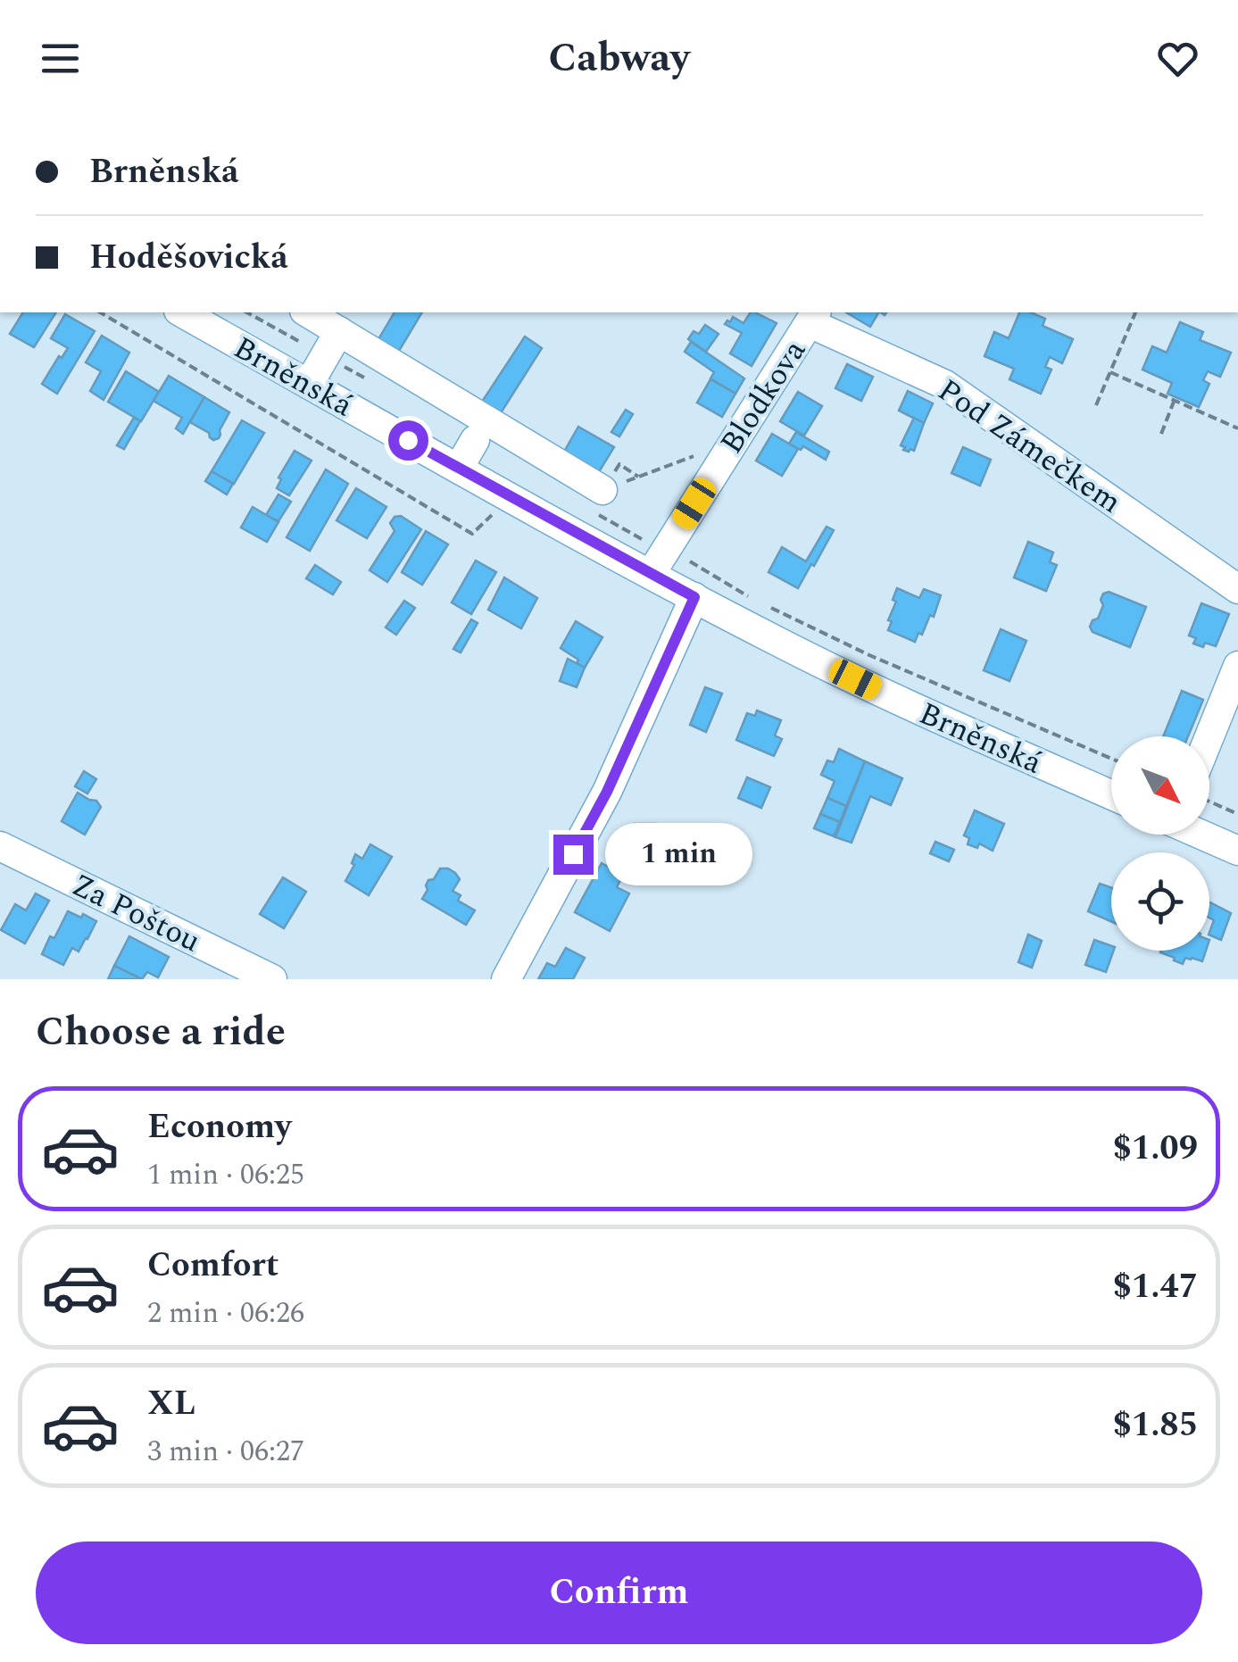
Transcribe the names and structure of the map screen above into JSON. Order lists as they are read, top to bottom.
{
  "streets": {
    "street": [
      "Brněnská",
      "Blodkova",
      "Pod Zámečkem",
      "Za Poštou"
    ]
  },
  "crossings": [
    ["Brněnská", "Blodkova"],
    ["Blodkova", "Pod Zámečkem"]
  ],
  "north": "bottom right",
  "page": {
    "header": "Cabway",
    "banner": ["Brněnská", "Hoděšovická"],
    "bubble": "1 min",
    "heading": "Choose a ride",
    "list": [
      {
        "name": "Economy",
        "note": "1 min · 06:25",
        "value": "$1.09"
      },
      {
        "name": "Comfort",
        "note": "2 min · 06:26",
        "value": "$1.47"
      },
      {
        "name": "XL",
        "note": "3 min · 06:27",
        "value": "$1.85"
      }
    ],
    "buttons": "Confirm"
  }
}
